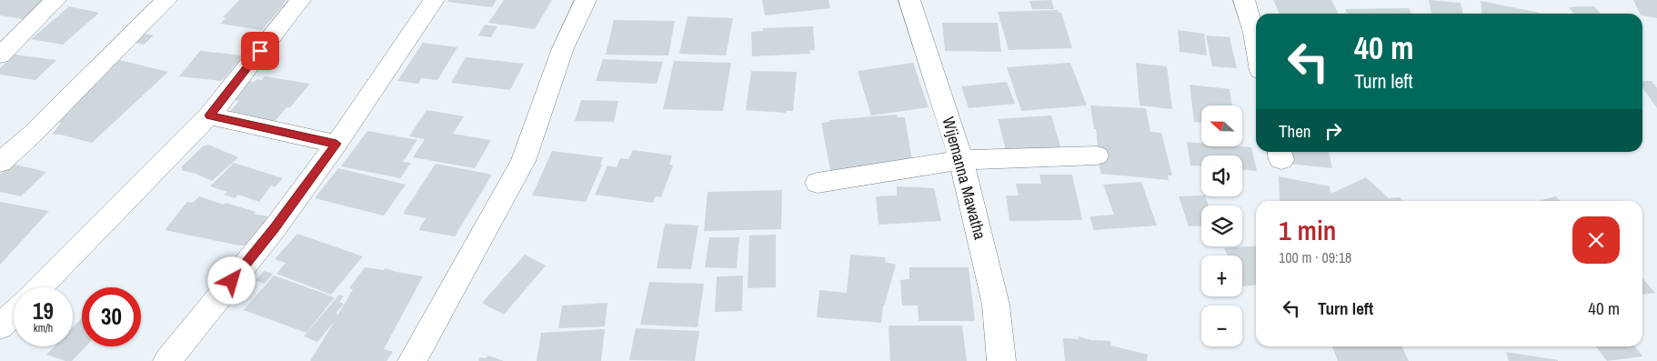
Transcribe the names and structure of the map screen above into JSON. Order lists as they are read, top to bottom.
{
  "streets": {
    "street": ["Wijemanna Mawatha"]
  },
  "north": "left",
  "page": {
    "turn": ["40 m", "Turn left"],
    "map_buttons": ["+", "−"],
    "then": "Then",
    "heading": ["1 min", "100 m · 09:18"],
    "list": [
      {
        "name": "Turn left",
        "value": "40 m"
      }
    ],
    "speed": "19 km/h",
    "limit": "30"
  }
}
